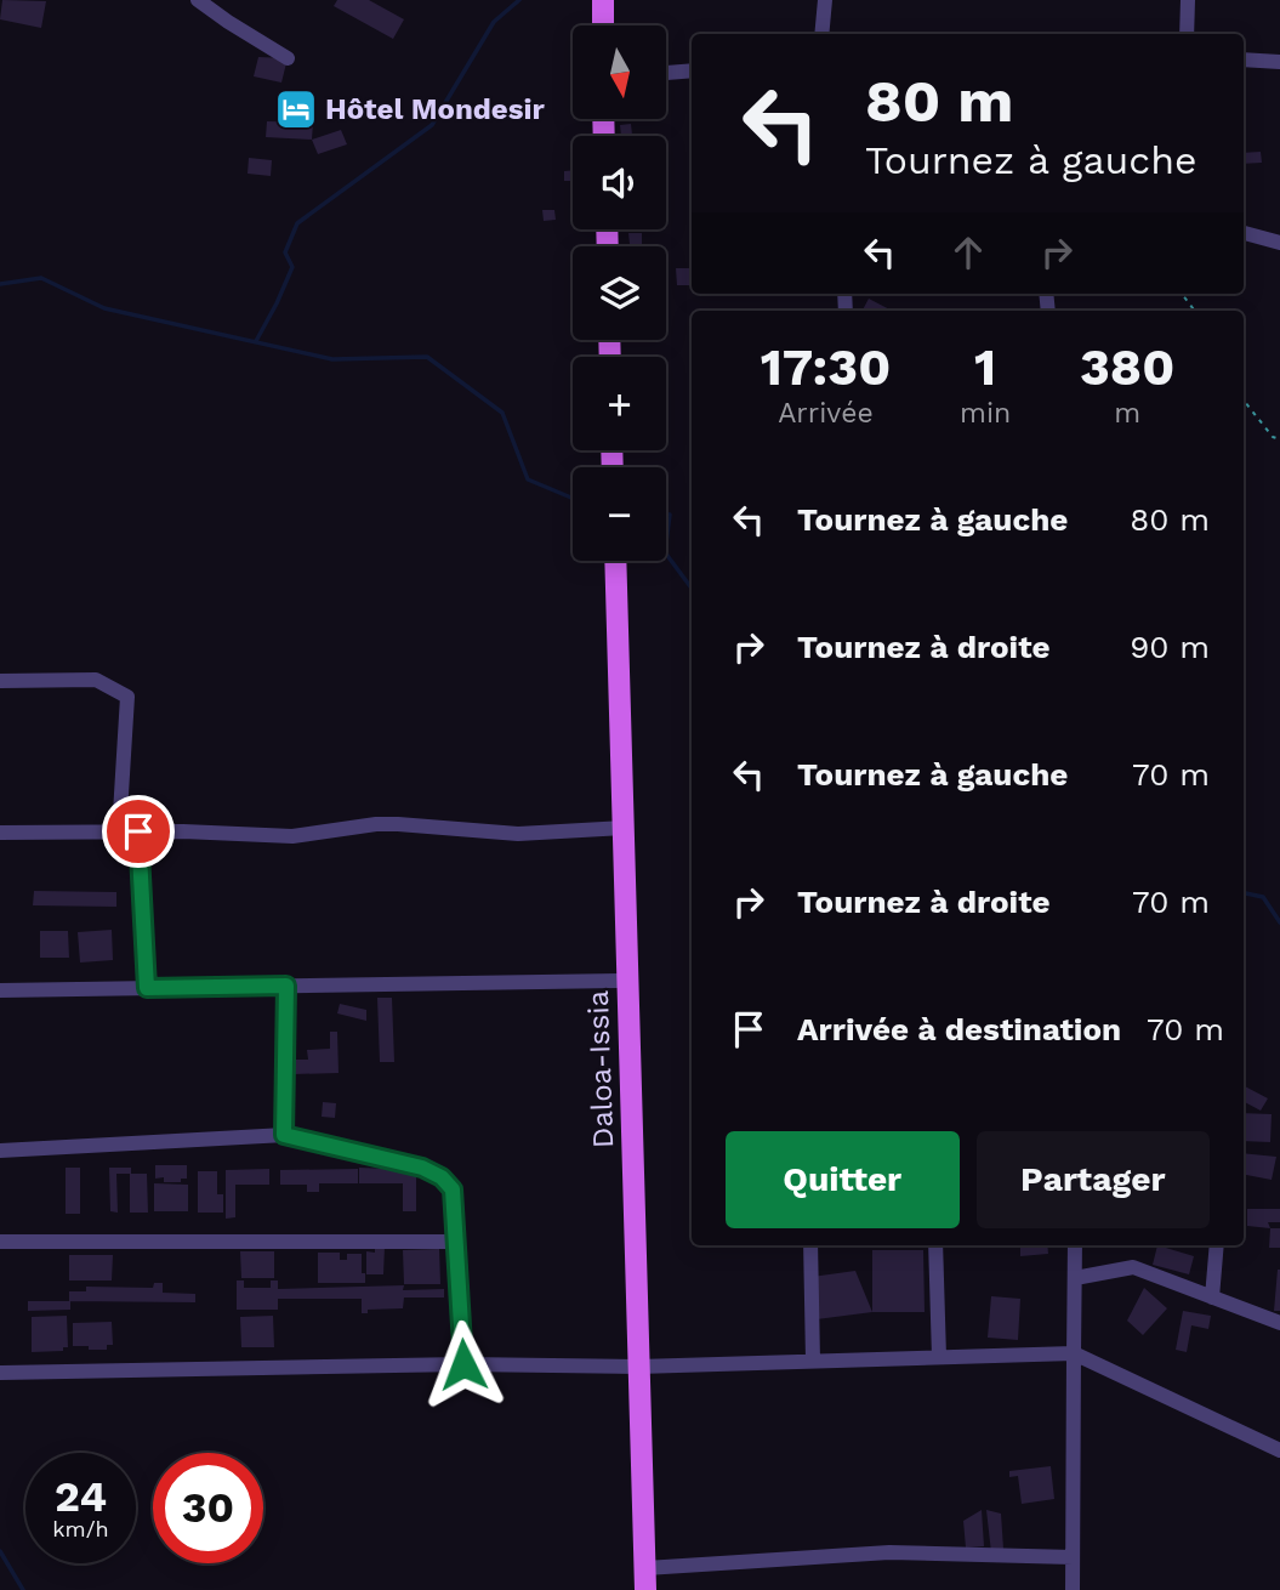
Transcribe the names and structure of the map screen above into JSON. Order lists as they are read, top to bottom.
{
  "streets": {
    "main road": ["Daloa-Issia"]
  },
  "places": {
    "hotel": ["Hôtel Mondesir"]
  },
  "north": "bottom",
  "page": {
    "map_buttons": ["+", "−"],
    "turn": ["80 m", "Tournez à gauche"],
    "eta": [
      "17:30",
      "Arrivée",
      "1",
      "min",
      "380",
      "m"
    ],
    "list": [
      {
        "name": "Tournez à gauche",
        "value": "80 m"
      },
      {
        "name": "Tournez à droite",
        "value": "90 m"
      },
      {
        "name": "Tournez à gauche",
        "value": "70 m"
      },
      {
        "name": "Tournez à droite",
        "value": "70 m"
      },
      {
        "name": "Arrivée à destination",
        "value": "70 m"
      }
    ],
    "buttons": ["Quitter", "Partager"],
    "speed": "24 km/h",
    "limit": "30"
  }
}
